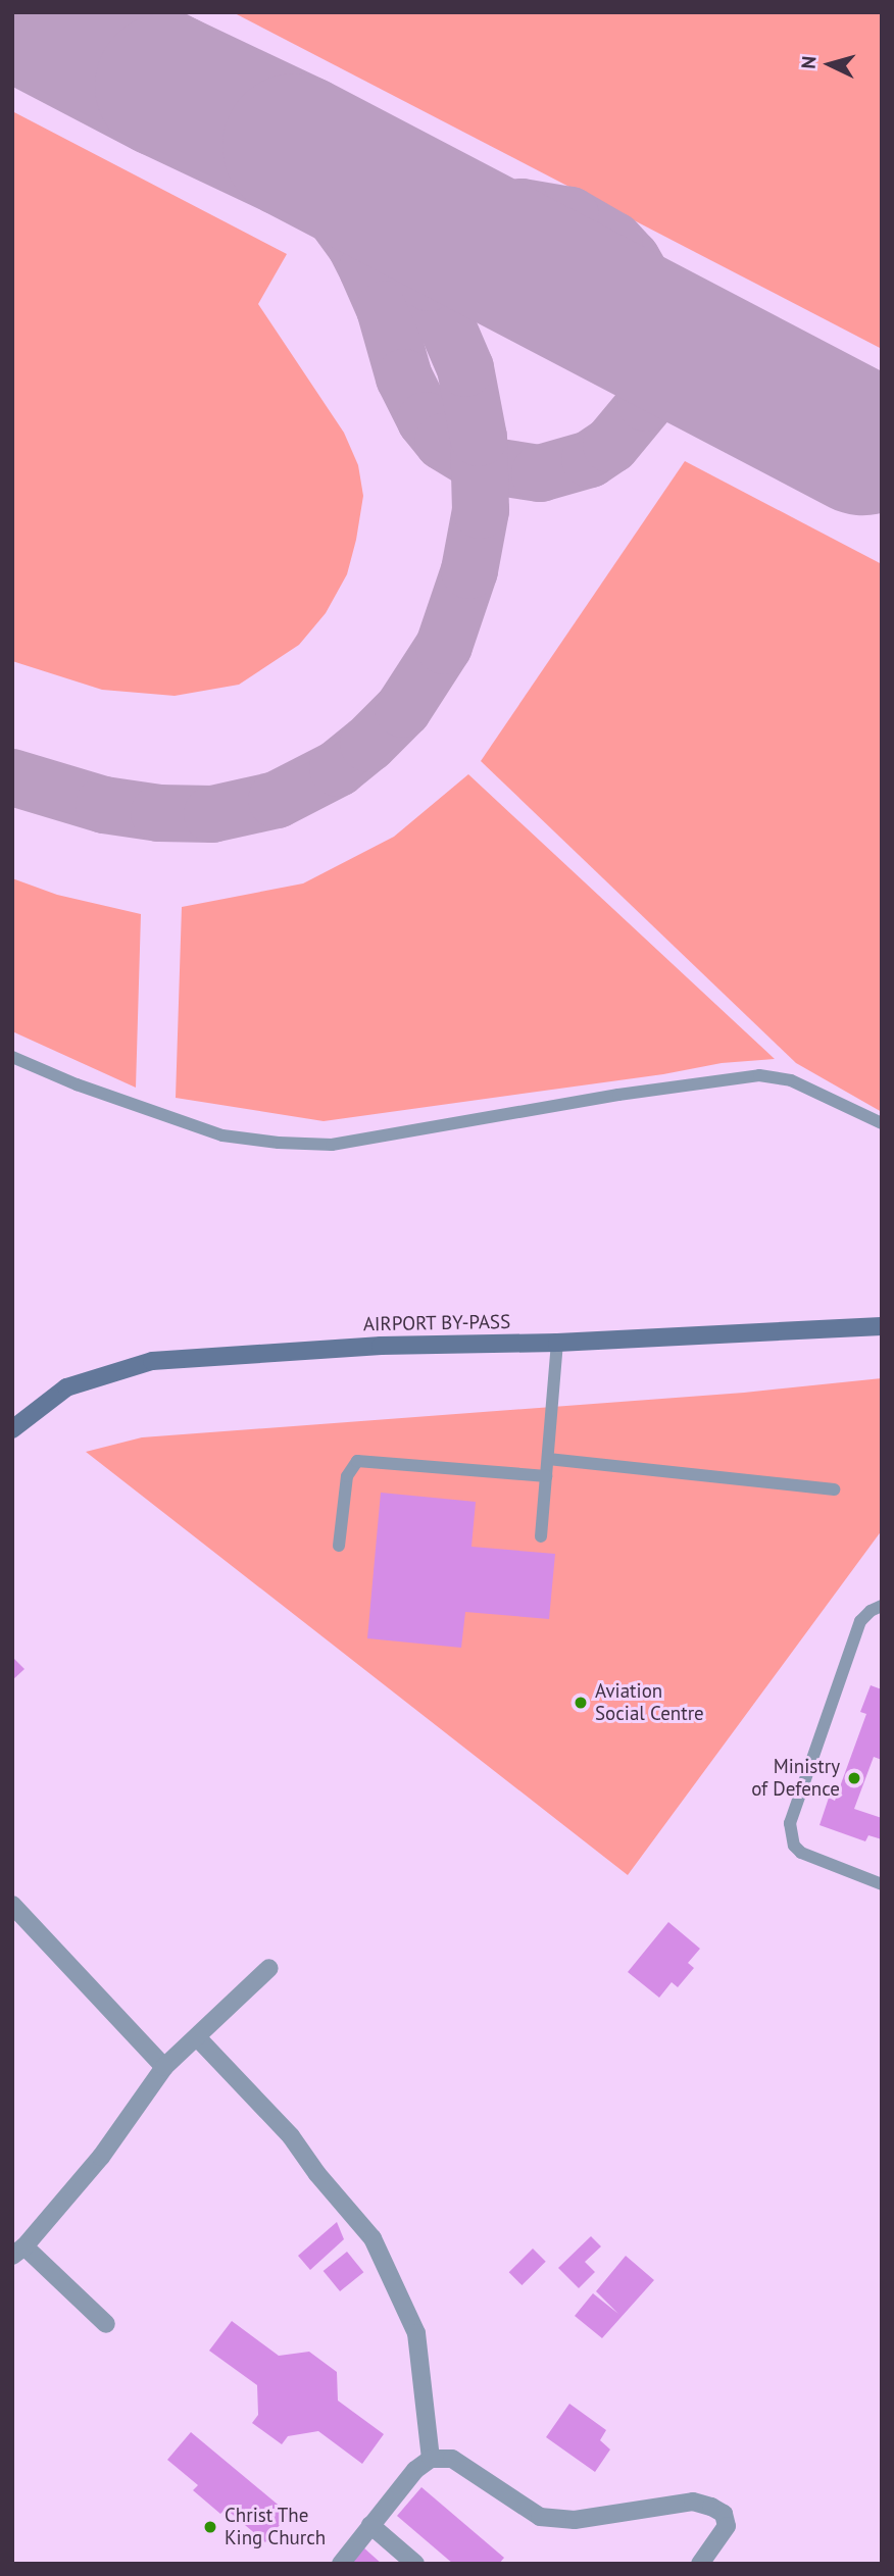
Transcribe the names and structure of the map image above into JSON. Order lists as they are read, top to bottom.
{
  "streets": {
    "main road": ["AIRPORT BY-PASS"]
  },
  "places": ["Aviation Social Centre", "Ministry of Defence", "Christ The King Church"],
  "north": "left"
}
